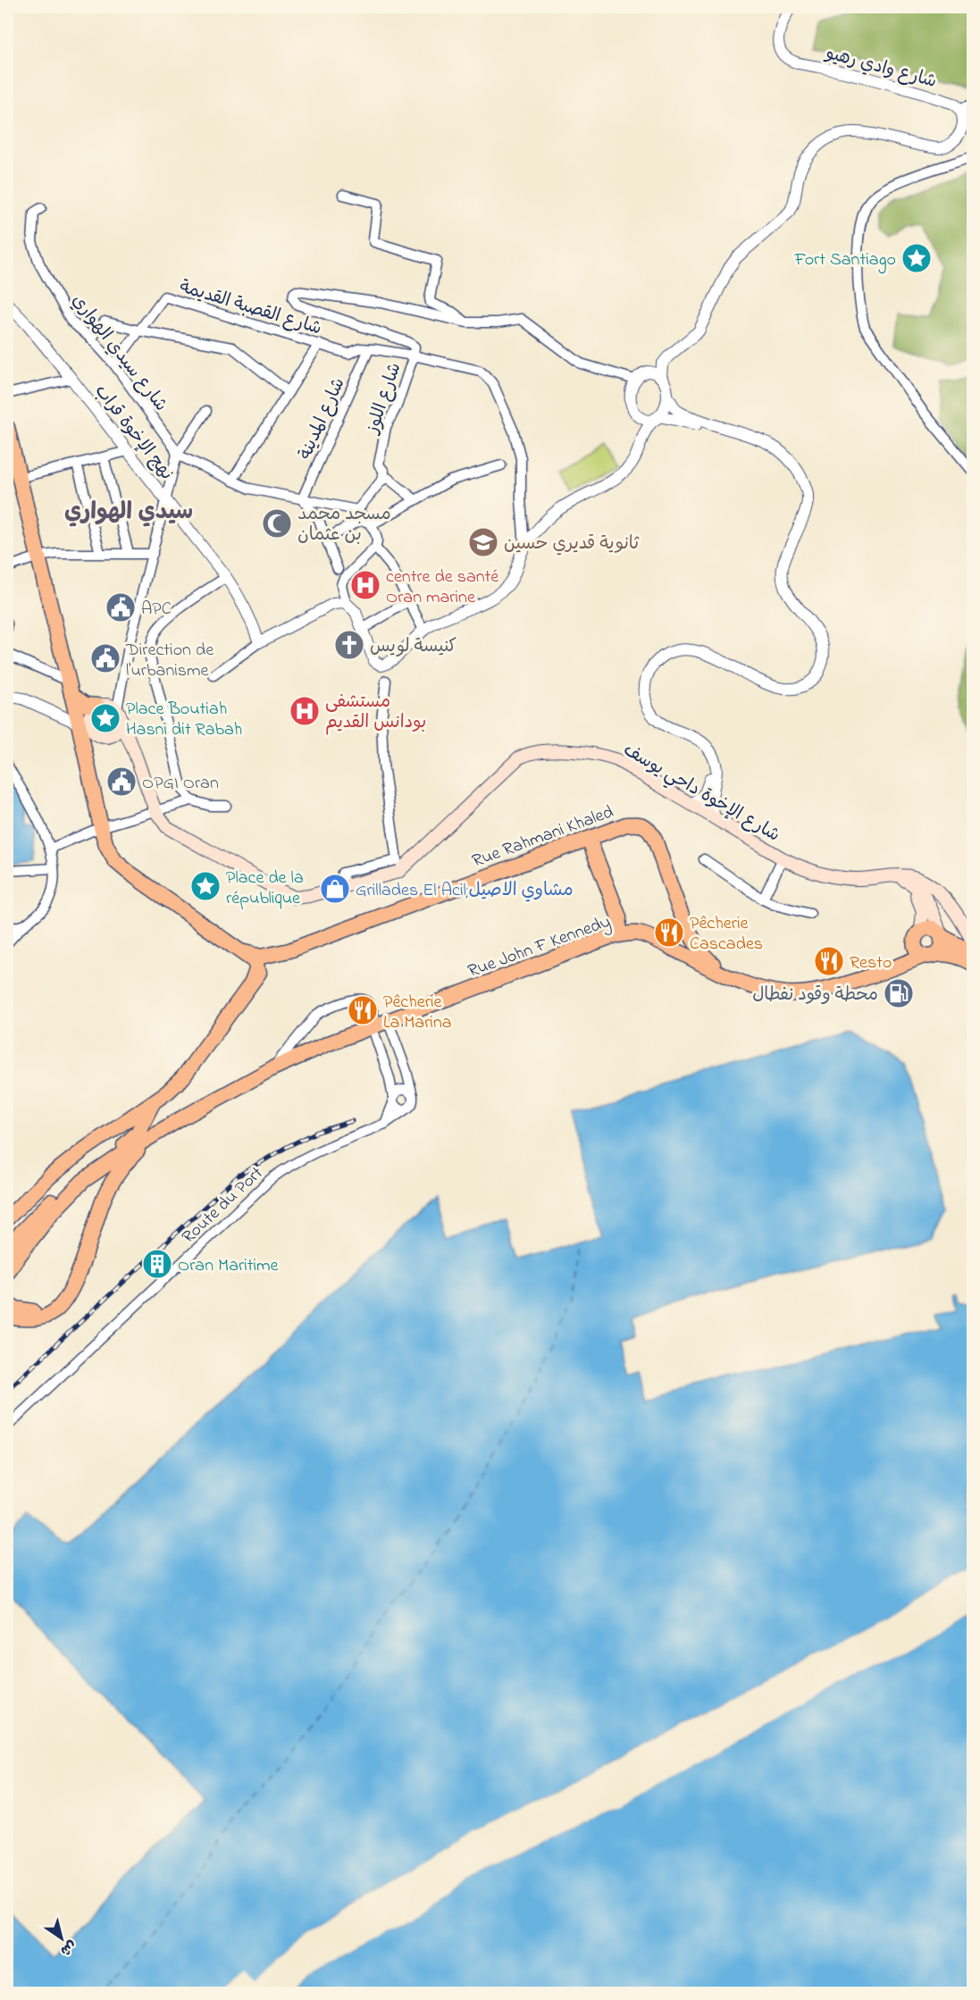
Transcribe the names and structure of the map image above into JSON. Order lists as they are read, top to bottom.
{
  "streets": {
    "main road": ["شارع الإخوة داحي يوسف", "Rue Rahmani Khaled", "Rue John F Kennedy"],
    "street": [
      "شارع وادي رهيو",
      "شارع القصبة القديمة",
      "شارع سيدي الهواري",
      "شارع اللوز",
      "شارع المدينة",
      "نهج الإخوة قراب",
      "Route du Port"
    ]
  },
  "crossings": [
    ["شارع القصبة القديمة", "شارع سيدي الهواري"],
    ["شارع القصبة القديمة", "شارع اللوز"],
    ["شارع القصبة القديمة", "شارع المدينة"],
    ["شارع الإخوة داحي يوسف", "Rue John F Kennedy"],
    ["Rue Rahmani Khaled", "Rue John F Kennedy"]
  ],
  "districts": ["سيدي الهواري"],
  "places": {
    "place": ["Fort Santiago", "Place Boutiah Hasni dit Rabah", "Place de la république"],
    "mosque": ["مسجد محمد بن عثمان"],
    "school or university": ["ثانوية قديري حسين"],
    "hospital": ["centre de santé Oran marine", "مستشفى بودانس القديم"],
    "public building": ["APC", "Direction de l'urbanisme", "OPGI Oran"],
    "church": ["كنيسة لويس"],
    "shop": ["Grillades El Acil;مشاوي الاصيل"],
    "restaurant": ["Pêcherie Cascades", "Resto", "Pêcherie La Marina"],
    "fuel station": ["محطة وقود نفطال"],
    "building": ["Oran Maritime"]
  },
  "north": "bottom right"
}
